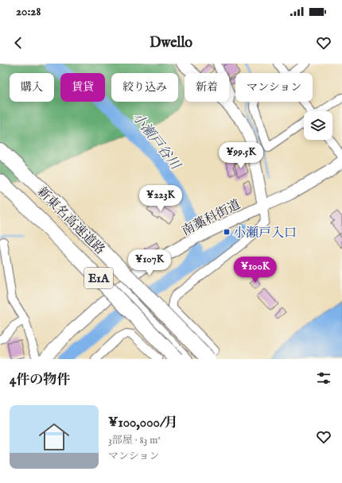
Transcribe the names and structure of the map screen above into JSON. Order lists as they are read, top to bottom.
{
  "streets": {
    "highway": ["新東名高速道路", "E1A"],
    "main road": ["南藁科街道"]
  },
  "water": ["小瀬戸谷川"],
  "places": {
    "transit": ["小瀬戸入口"]
  },
  "page": {
    "status": "20:28",
    "header": "Dwello",
    "chip": [
      "購入",
      "賃貸",
      "絞り込み",
      "新着",
      "マンション"
    ],
    "price": [
      "¥99.5K",
      "¥223K",
      "¥107K",
      "¥100K"
    ],
    "heading": "4件の物件",
    "list": [
      {
        "name": "¥100,000/月",
        "note": "3部屋 · 83 m² · マンション"
      }
    ]
  }
}
